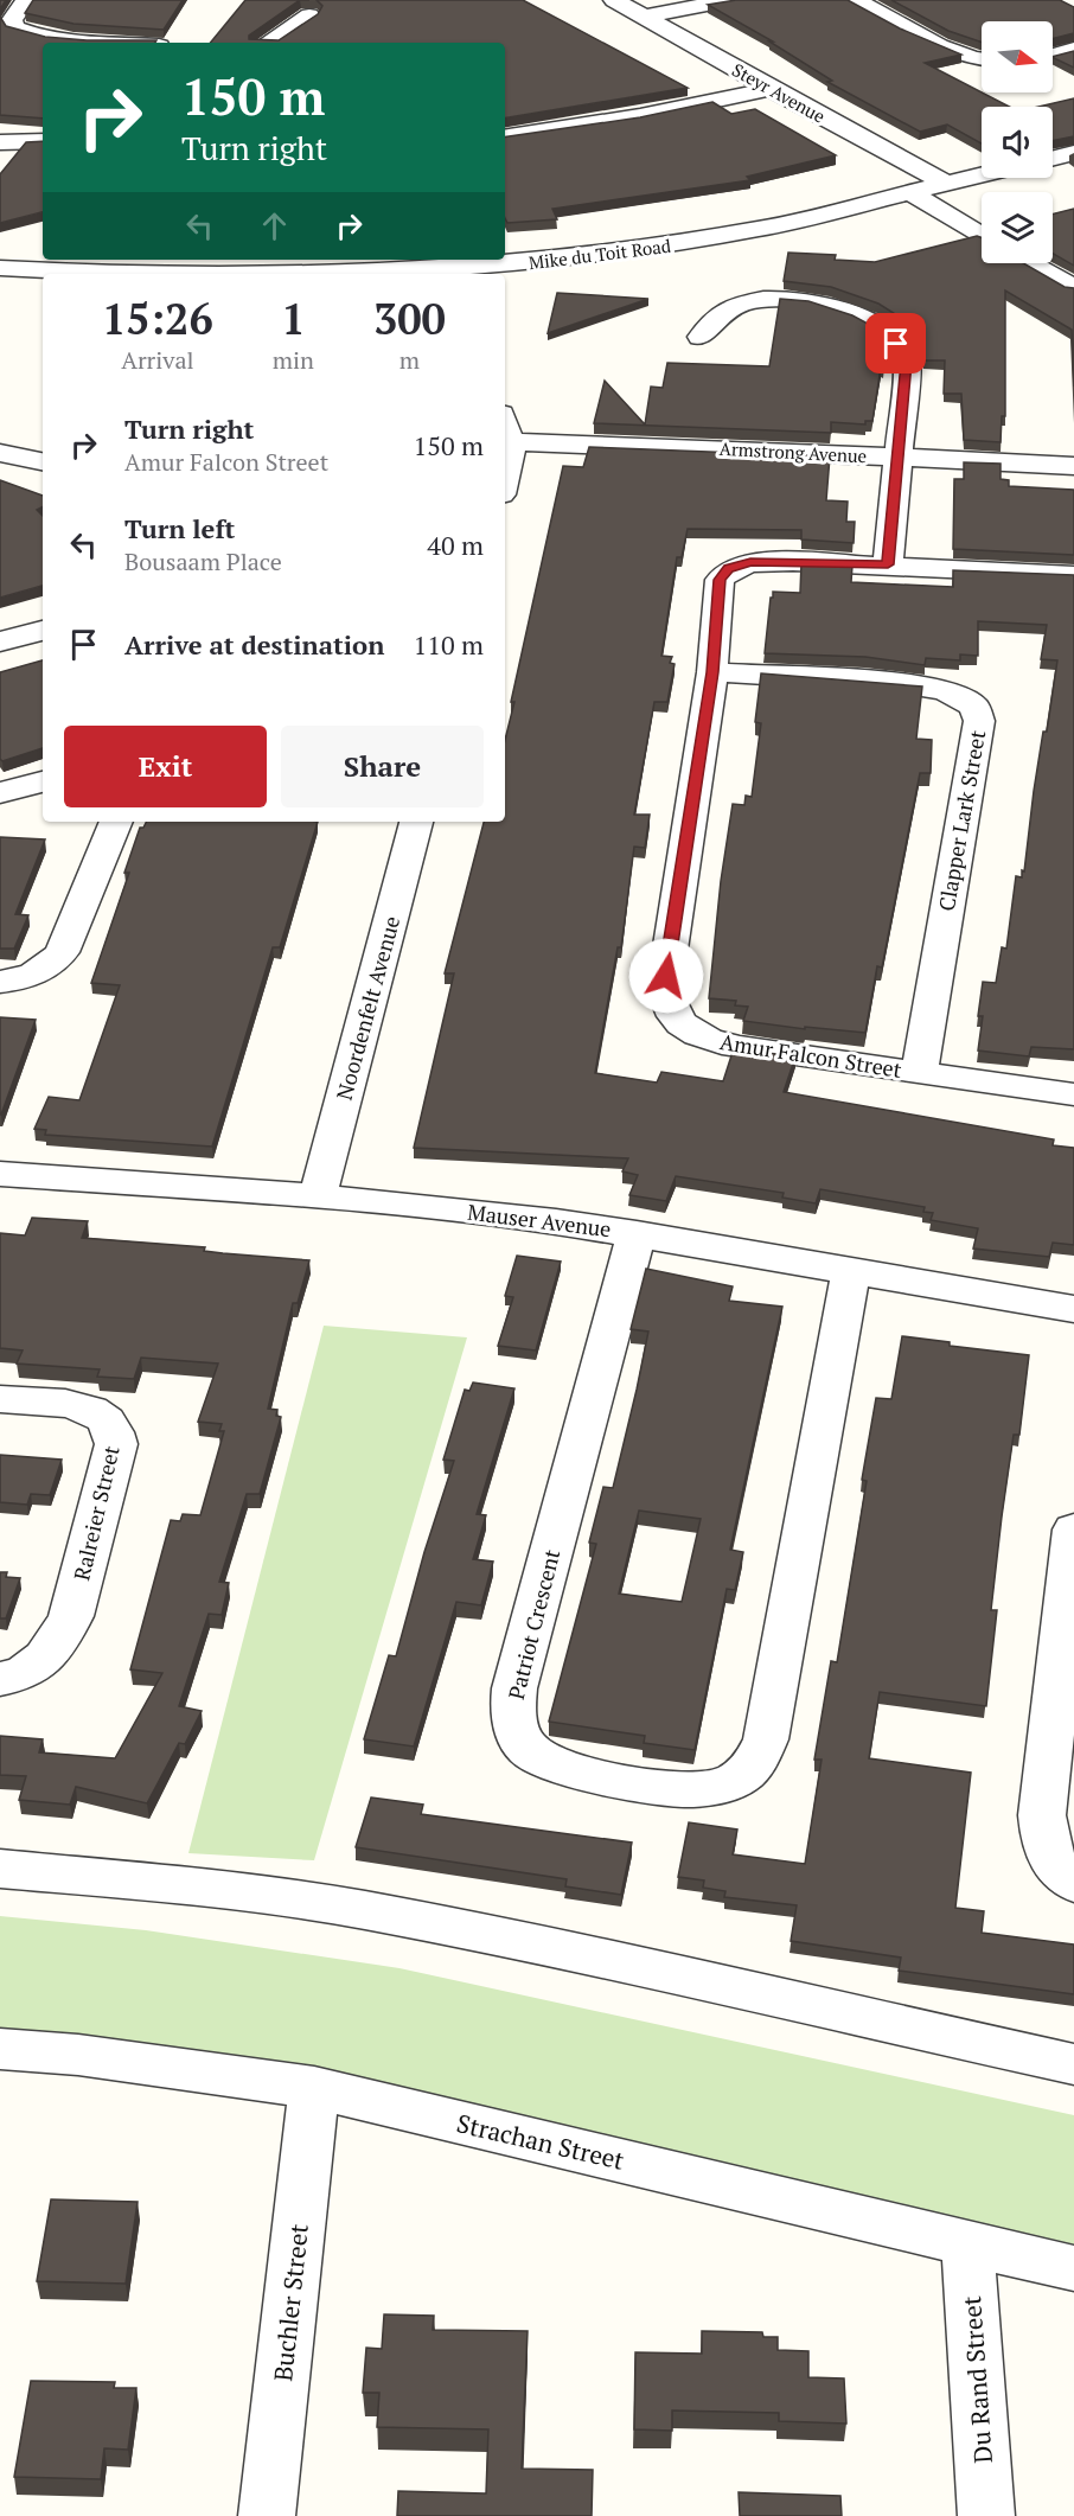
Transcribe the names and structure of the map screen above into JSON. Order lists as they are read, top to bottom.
{
  "streets": {
    "street": [
      "Steyr Avenue",
      "Mike du Toit Road",
      "Armstrong Avenue",
      "Clapper Lark Street",
      "Noordenfelt Avenue",
      "Amur Falcon Street",
      "Mauser Avenue",
      "Ralreier Street",
      "Patriot Crescent",
      "Strachan Street",
      "Buchler Street",
      "Du Rand Street"
    ]
  },
  "crossings": [
    ["Steyr Avenue", "Mike du Toit Road"],
    ["Clapper Lark Street", "Amur Falcon Street"],
    ["Noordenfelt Avenue", "Mauser Avenue"],
    ["Mauser Avenue", "Patriot Crescent"],
    ["Strachan Street", "Buchler Street"],
    ["Strachan Street", "Du Rand Street"]
  ],
  "north": "right",
  "page": {
    "turn": ["150 m", "Turn right"],
    "eta": [
      "15:26",
      "Arrival",
      "1",
      "min",
      "300",
      "m"
    ],
    "list": [
      {
        "name": "Turn right",
        "note": "Amur Falcon Street",
        "value": "150 m"
      },
      {
        "name": "Turn left",
        "note": "Bousaam Place",
        "value": "40 m"
      },
      {
        "name": "Arrive at destination",
        "value": "110 m"
      }
    ],
    "buttons": ["Exit", "Share"]
  }
}
